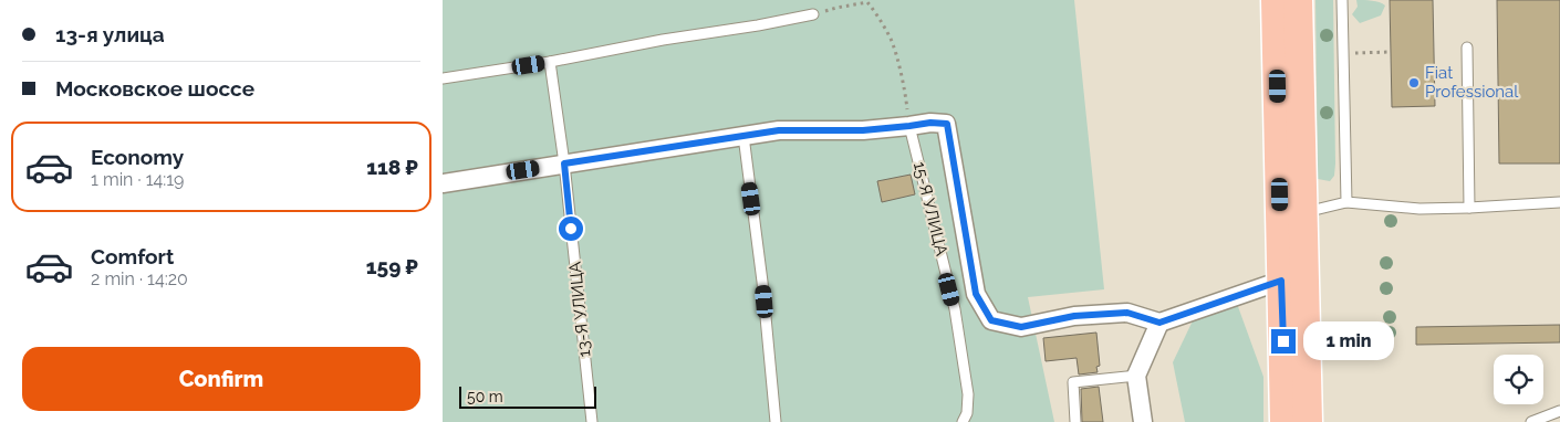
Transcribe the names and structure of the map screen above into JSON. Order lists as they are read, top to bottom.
{
  "streets": {
    "lane": ["15-Я УЛИЦА", "13-Я УЛИЦА"]
  },
  "places": ["Fiat Professional"],
  "scale_bar": "50 m",
  "page": {
    "banner": ["13-я улица", "Московское шоссе"],
    "list": [
      {
        "name": "Economy",
        "note": "1 min · 14:19",
        "value": "118 ₽"
      },
      {
        "name": "Comfort",
        "note": "2 min · 14:20",
        "value": "159 ₽"
      }
    ],
    "bubble": "1 min",
    "buttons": "Confirm",
    "scale": "50 m"
  }
}
